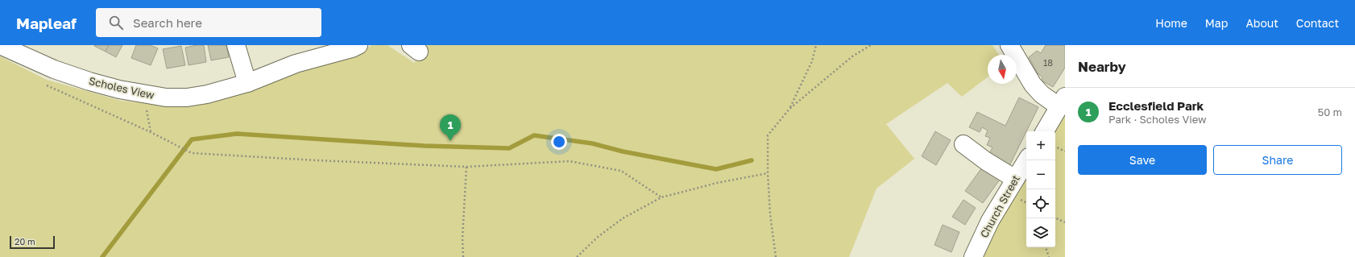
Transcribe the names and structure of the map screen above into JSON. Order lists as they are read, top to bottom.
{
  "streets": {
    "street": ["Scholes View", "Church Street"]
  },
  "house_numbers": ["18"],
  "scale_bar": "20 m",
  "north": "bottom",
  "page": {
    "header": "Mapleaf",
    "search": "Search here",
    "nav": [
      "Home",
      "Map",
      "About",
      "Contact"
    ],
    "heading": "Nearby",
    "list": [
      {
        "mark": "1",
        "name": "Ecclesfield Park",
        "note": "Park · Scholes View",
        "value": "50 m"
      }
    ],
    "pins": "1",
    "map_buttons": ["+", "−"],
    "buttons": ["Save", "Share"],
    "scale": "20 m"
  }
}
